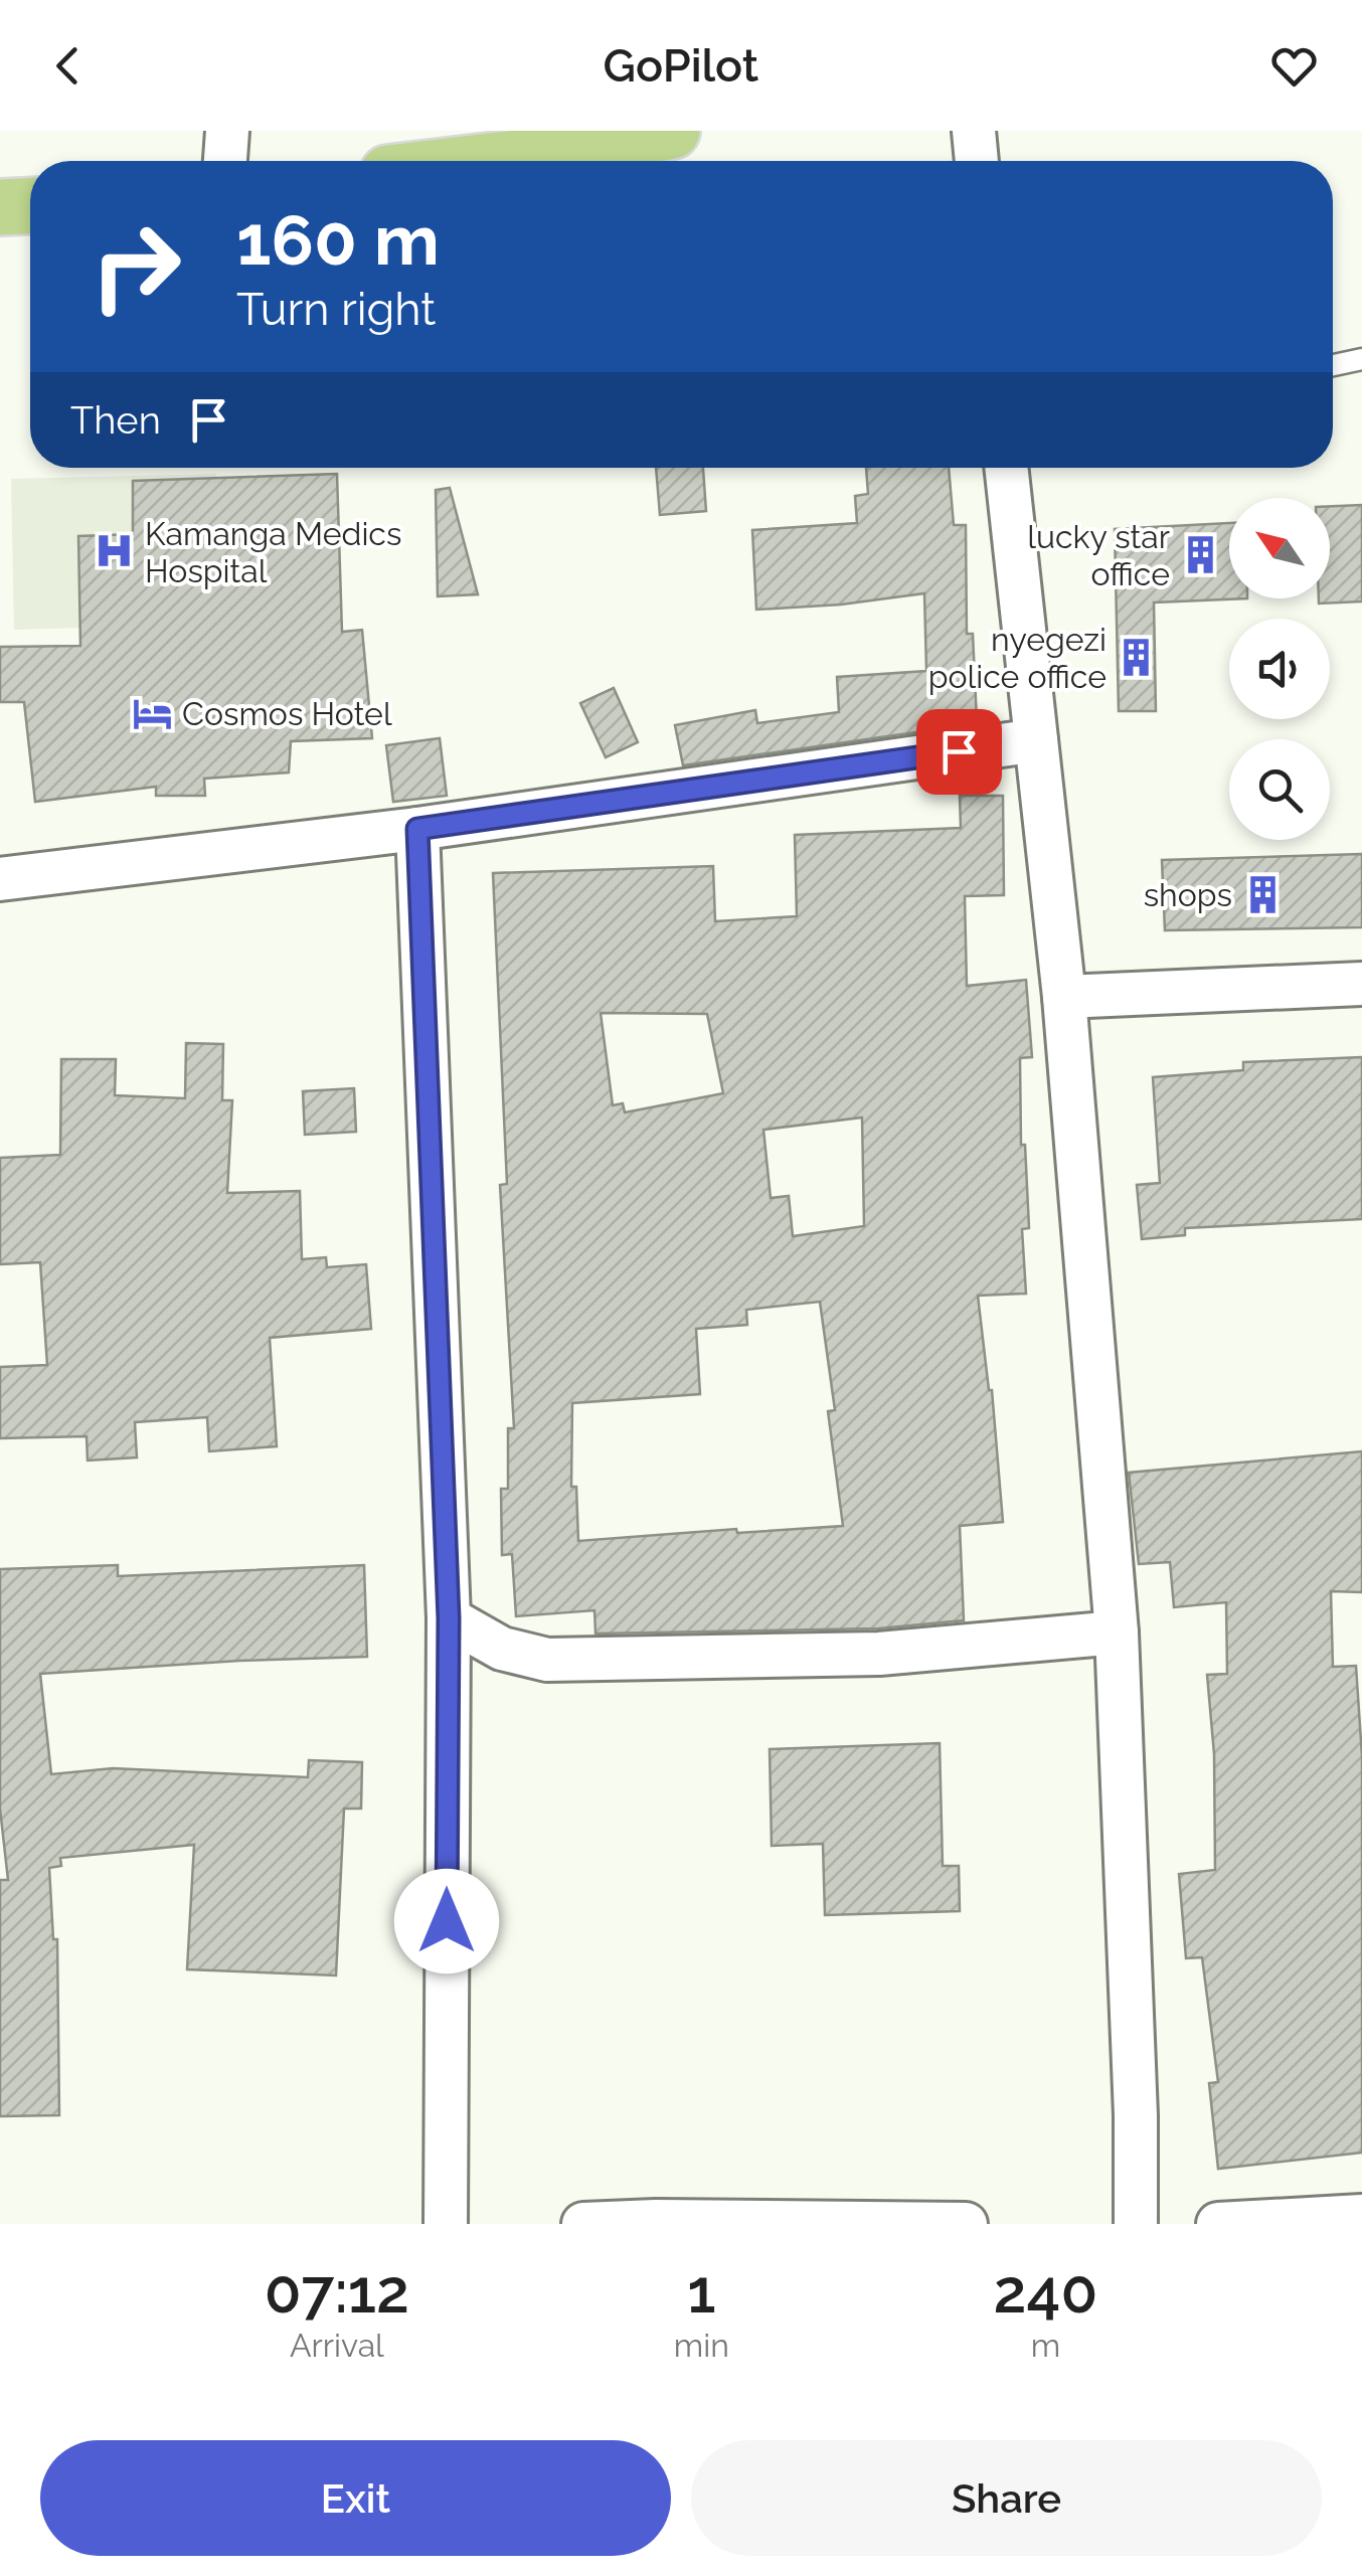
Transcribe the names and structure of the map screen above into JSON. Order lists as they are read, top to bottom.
{
  "places": {
    "hospital": ["Kamanga Medics Hospital"],
    "building": ["lucky star office", "nyegezi police office", "shops"],
    "hotel": ["Cosmos Hotel"]
  },
  "north": "top left",
  "page": {
    "header": "GoPilot",
    "turn": ["160 m", "Turn right"],
    "then": "Then",
    "eta": [
      "07:12",
      "Arrival",
      "1",
      "min",
      "240",
      "m"
    ],
    "buttons": ["Exit", "Share"]
  }
}
